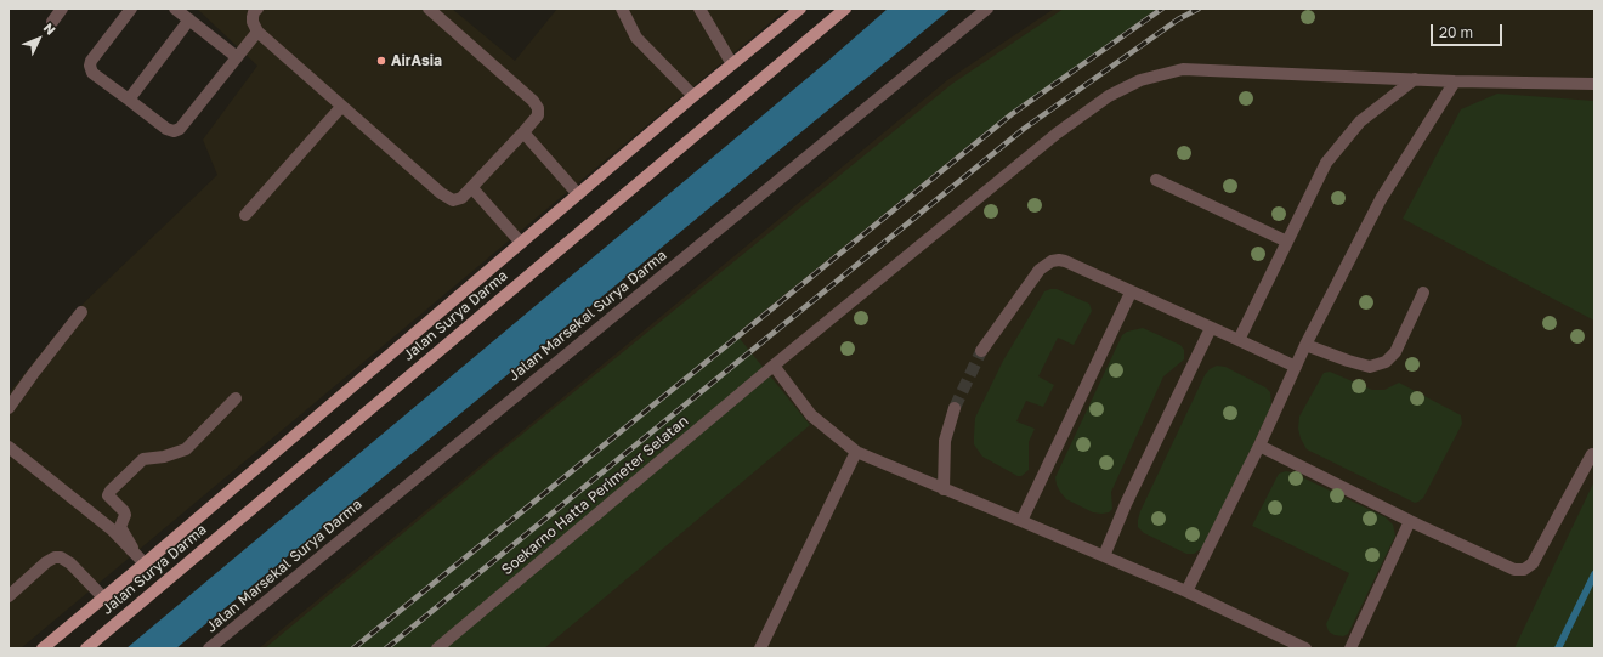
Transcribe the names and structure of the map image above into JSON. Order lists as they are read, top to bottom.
{
  "streets": {
    "main road": ["Jalan Surya Darma"],
    "street": ["Jalan Marsekal Surya Darma", "Soekarno Hatta Perimeter Selatan"]
  },
  "places": ["AirAsia"],
  "scale_bar": "20 m",
  "north": "top right"
}
